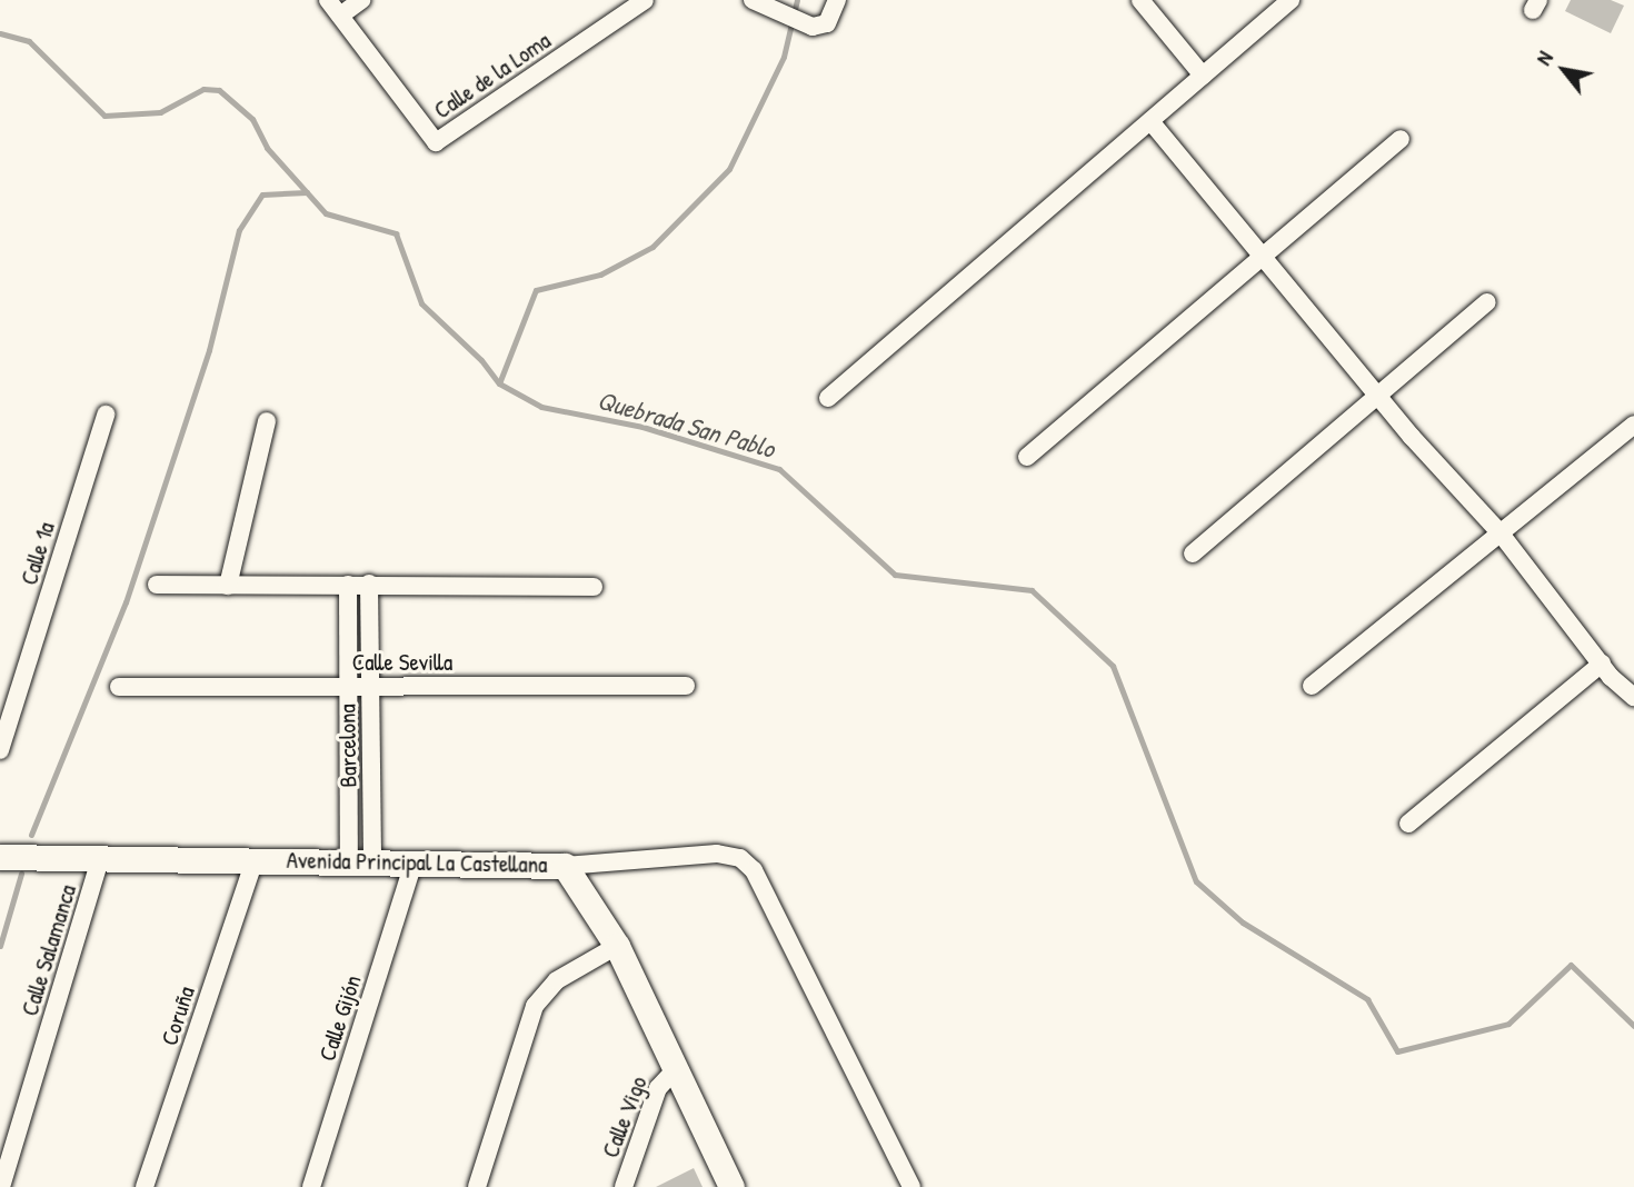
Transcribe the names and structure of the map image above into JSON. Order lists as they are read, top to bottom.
{
  "streets": {
    "street": [
      "Calle de la Loma",
      "Calle 1a",
      "Calle Sevilla",
      "Barcelona",
      "Avenida Principal La Castellana",
      "Calle Salamanca",
      "Coruña",
      "Calle Gijón",
      "Calle Vigo"
    ]
  },
  "crossings": [
    ["Calle Sevilla", "Barcelona"],
    ["Barcelona", "Avenida Principal La Castellana"],
    ["Avenida Principal La Castellana", "Calle Salamanca"],
    ["Avenida Principal La Castellana", "Coruña"],
    ["Avenida Principal La Castellana", "Calle Gijón"],
    ["Avenida Principal La Castellana", "Calle Vigo"]
  ],
  "water": ["Quebrada San Pablo"],
  "north": "top left"
}
